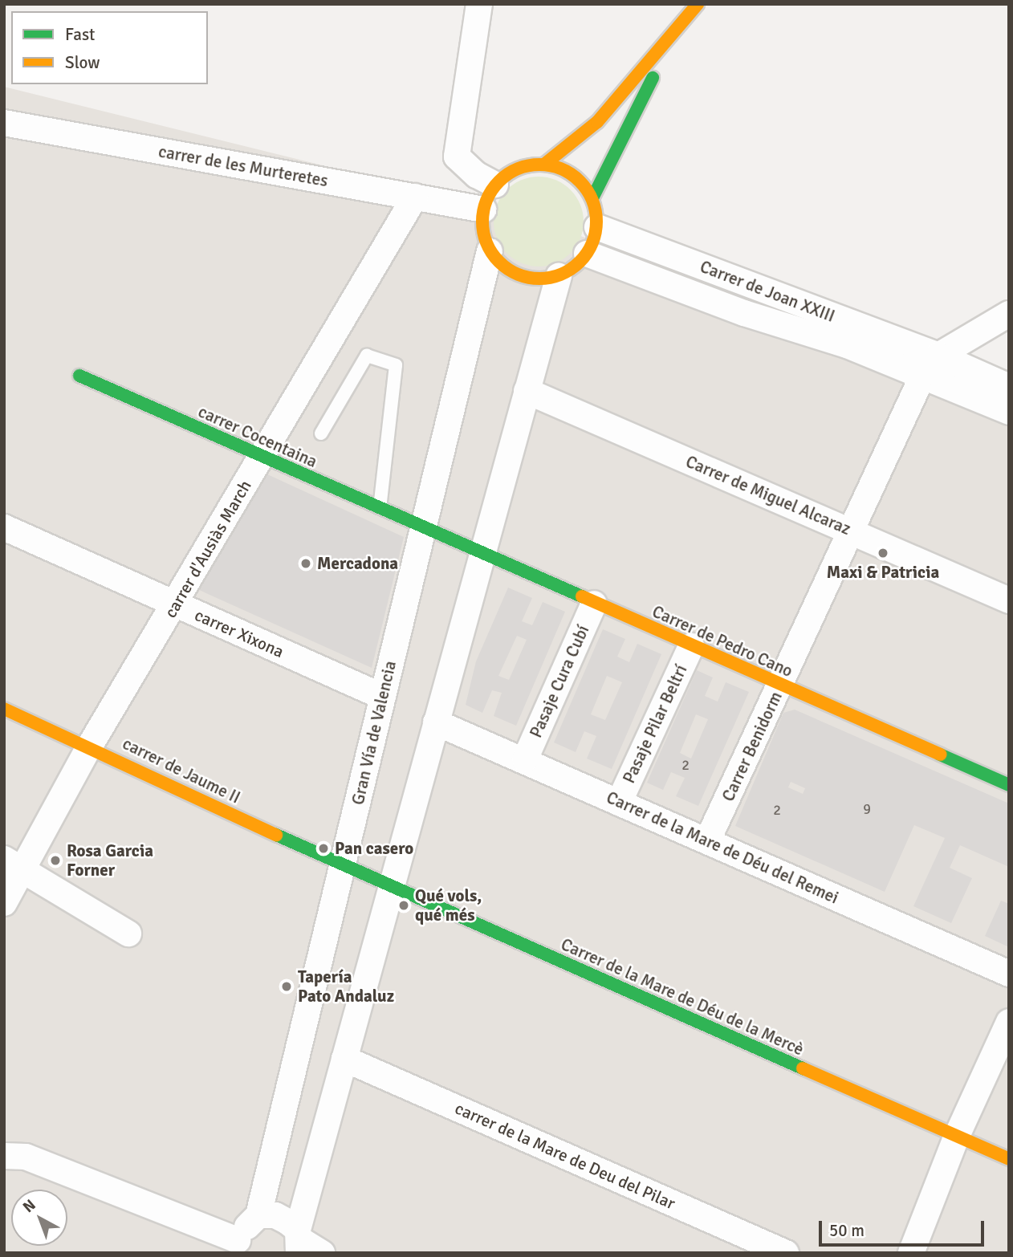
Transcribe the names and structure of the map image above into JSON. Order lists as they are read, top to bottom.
{
  "streets": {
    "street": [
      "carrer de les Murteretes",
      "Carrer de Joan XXIII",
      "carrer Cocentaina",
      "Carrer de Miguel Alcaraz",
      "carrer d'Ausiàs March",
      "carrer Xixona",
      "Carrer de Pedro Cano",
      "Pasaje Cura Cubí",
      "Pasaje Pilar Beltrí",
      "Gran Vía de Valencia",
      "Carrer Benidorm",
      "carrer de Jaume II",
      "Carrer de la Mare de Déu del Remei",
      "Carrer de la Mare de Déu de la Mercè",
      "carrer de la Mare de Deu del Pilar"
    ]
  },
  "crossings": [
    ["carrer de les Murteretes", "Carrer de Joan XXIII"],
    ["carrer de les Murteretes", "carrer d'Ausiàs March"],
    ["carrer de les Murteretes", "Gran Vía de Valencia"],
    ["Carrer de Joan XXIII", "Gran Vía de Valencia"],
    ["Carrer de Joan XXIII", "Carrer Benidorm"],
    ["carrer Cocentaina", "carrer d'Ausiàs March"],
    ["carrer Cocentaina", "Carrer de Pedro Cano"],
    ["carrer Cocentaina", "Gran Vía de Valencia"],
    ["Carrer de Miguel Alcaraz", "Carrer Benidorm"],
    ["carrer d'Ausiàs March", "carrer Xixona"],
    ["carrer d'Ausiàs March", "carrer de Jaume II"],
    ["carrer Xixona", "Gran Vía de Valencia"],
    ["Carrer de Pedro Cano", "Pasaje Cura Cubí"],
    ["Carrer de Pedro Cano", "Pasaje Pilar Beltrí"],
    ["Carrer de Pedro Cano", "Gran Vía de Valencia"],
    ["Carrer de Pedro Cano", "Carrer Benidorm"],
    ["Pasaje Cura Cubí", "Carrer de la Mare de Déu del Remei"],
    ["Pasaje Pilar Beltrí", "Carrer de la Mare de Déu del Remei"],
    ["Gran Vía de Valencia", "carrer de Jaume II"],
    ["Gran Vía de Valencia", "Carrer de la Mare de Déu de la Mercè"],
    ["Carrer Benidorm", "Carrer de la Mare de Déu del Remei"],
    ["carrer de Jaume II", "Carrer de la Mare de Déu de la Mercè"]
  ],
  "places": [
    "Maxi & Patricia",
    "Mercadona",
    "Pan casero",
    "Rosa Garcia Forner",
    "Qué vols, qué més",
    "Tapería Pato Andaluz"
  ],
  "house_numbers": ["2", "9", "2"],
  "legend": ["Fast", "Slow"],
  "scale_bar": "50 m",
  "north": "top left"
}
